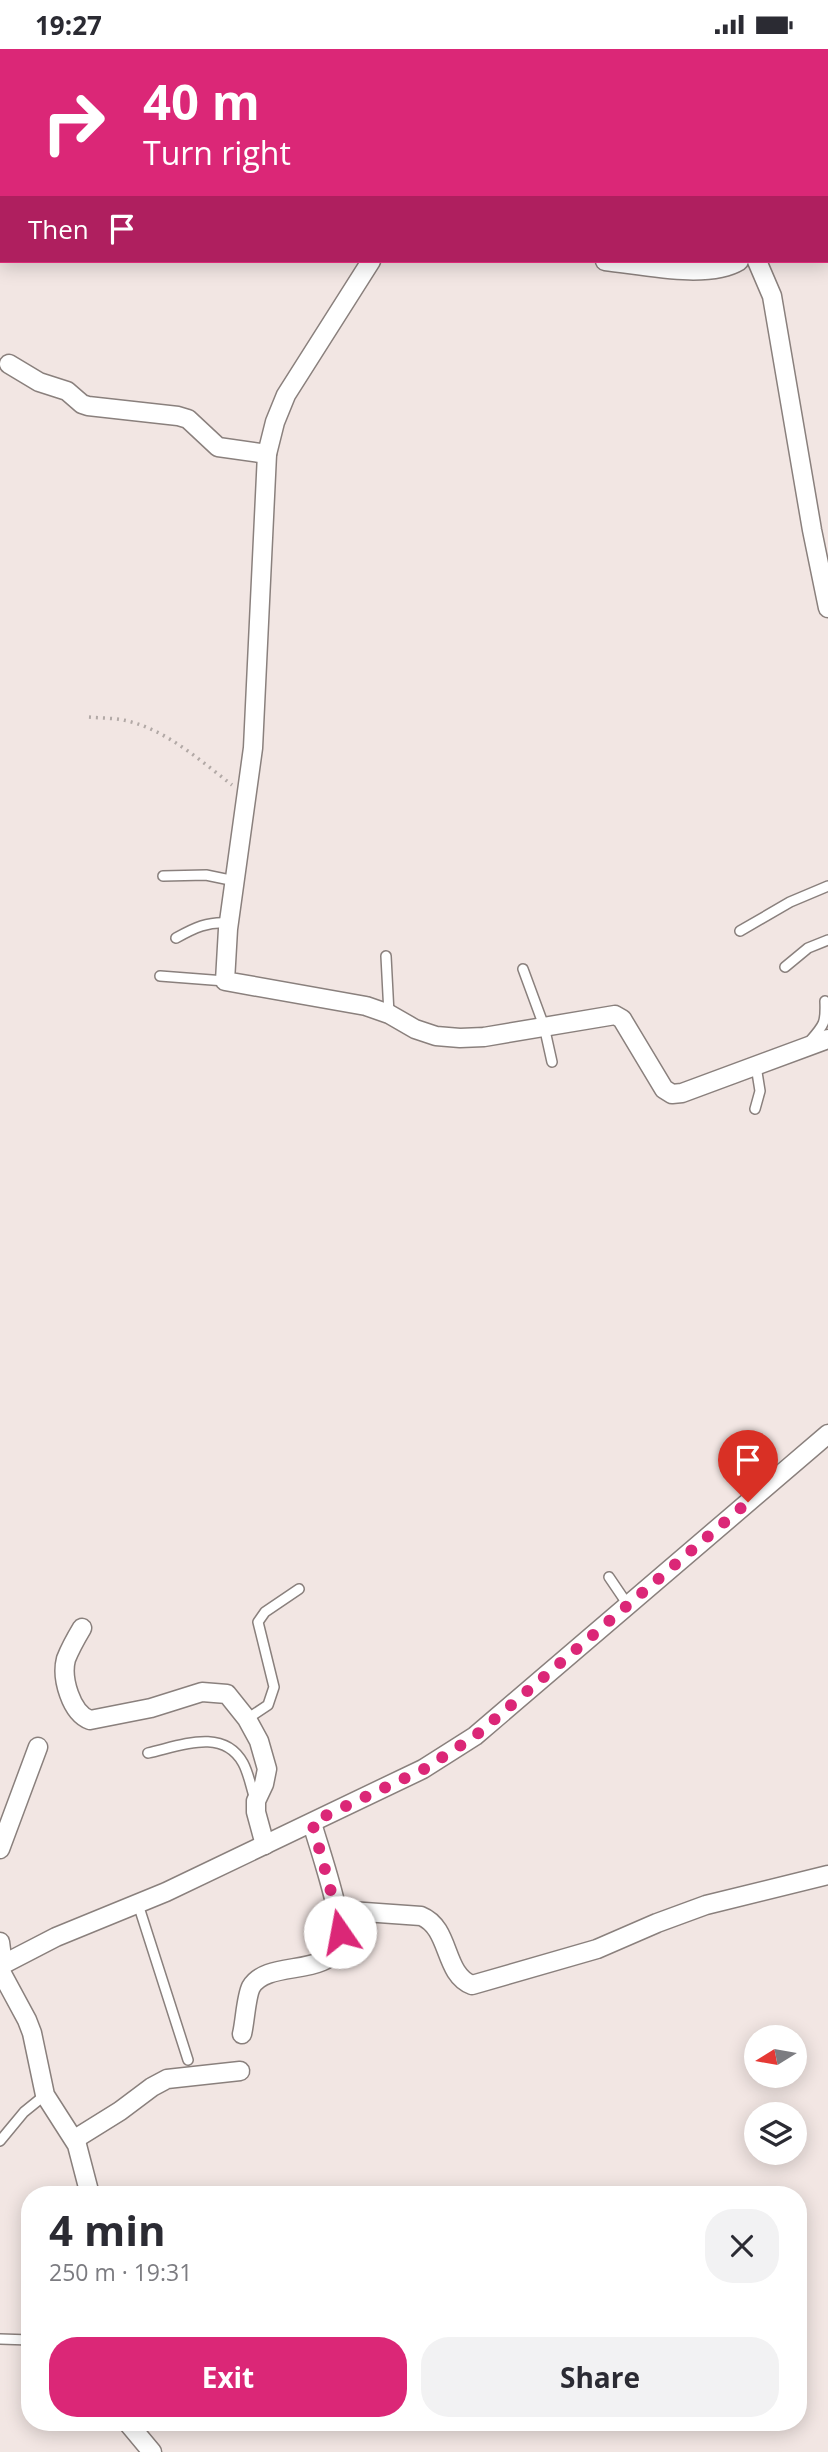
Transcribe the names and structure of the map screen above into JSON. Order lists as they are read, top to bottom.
{
  "north": "left",
  "page": {
    "status": "19:27",
    "turn": ["40 m", "Turn right"],
    "then": "Then",
    "heading": ["4 min", "250 m · 19:31"],
    "buttons": ["Exit", "Share"]
  }
}
